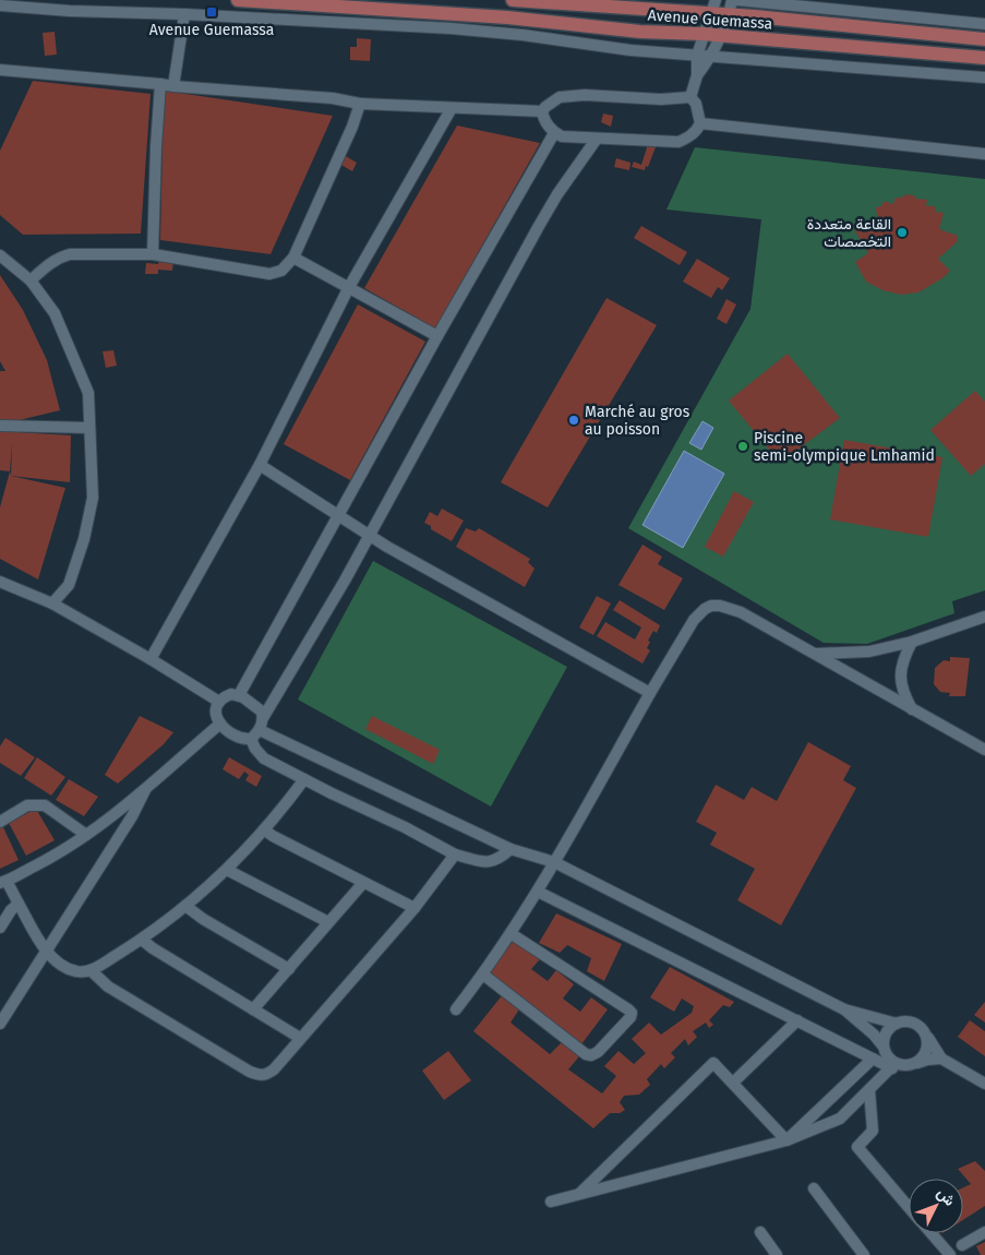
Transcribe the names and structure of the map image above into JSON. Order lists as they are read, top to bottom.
{
  "streets": {
    "main road": ["Avenue Guemassa"]
  },
  "places": {
    "transit": ["Avenue Guemassa"],
    "other": ["القاعة متعددة التخصصات", "Marché au gros au poisson", "Piscine semi-olympique Lmhamid"]
  },
  "north": "top right"
}
